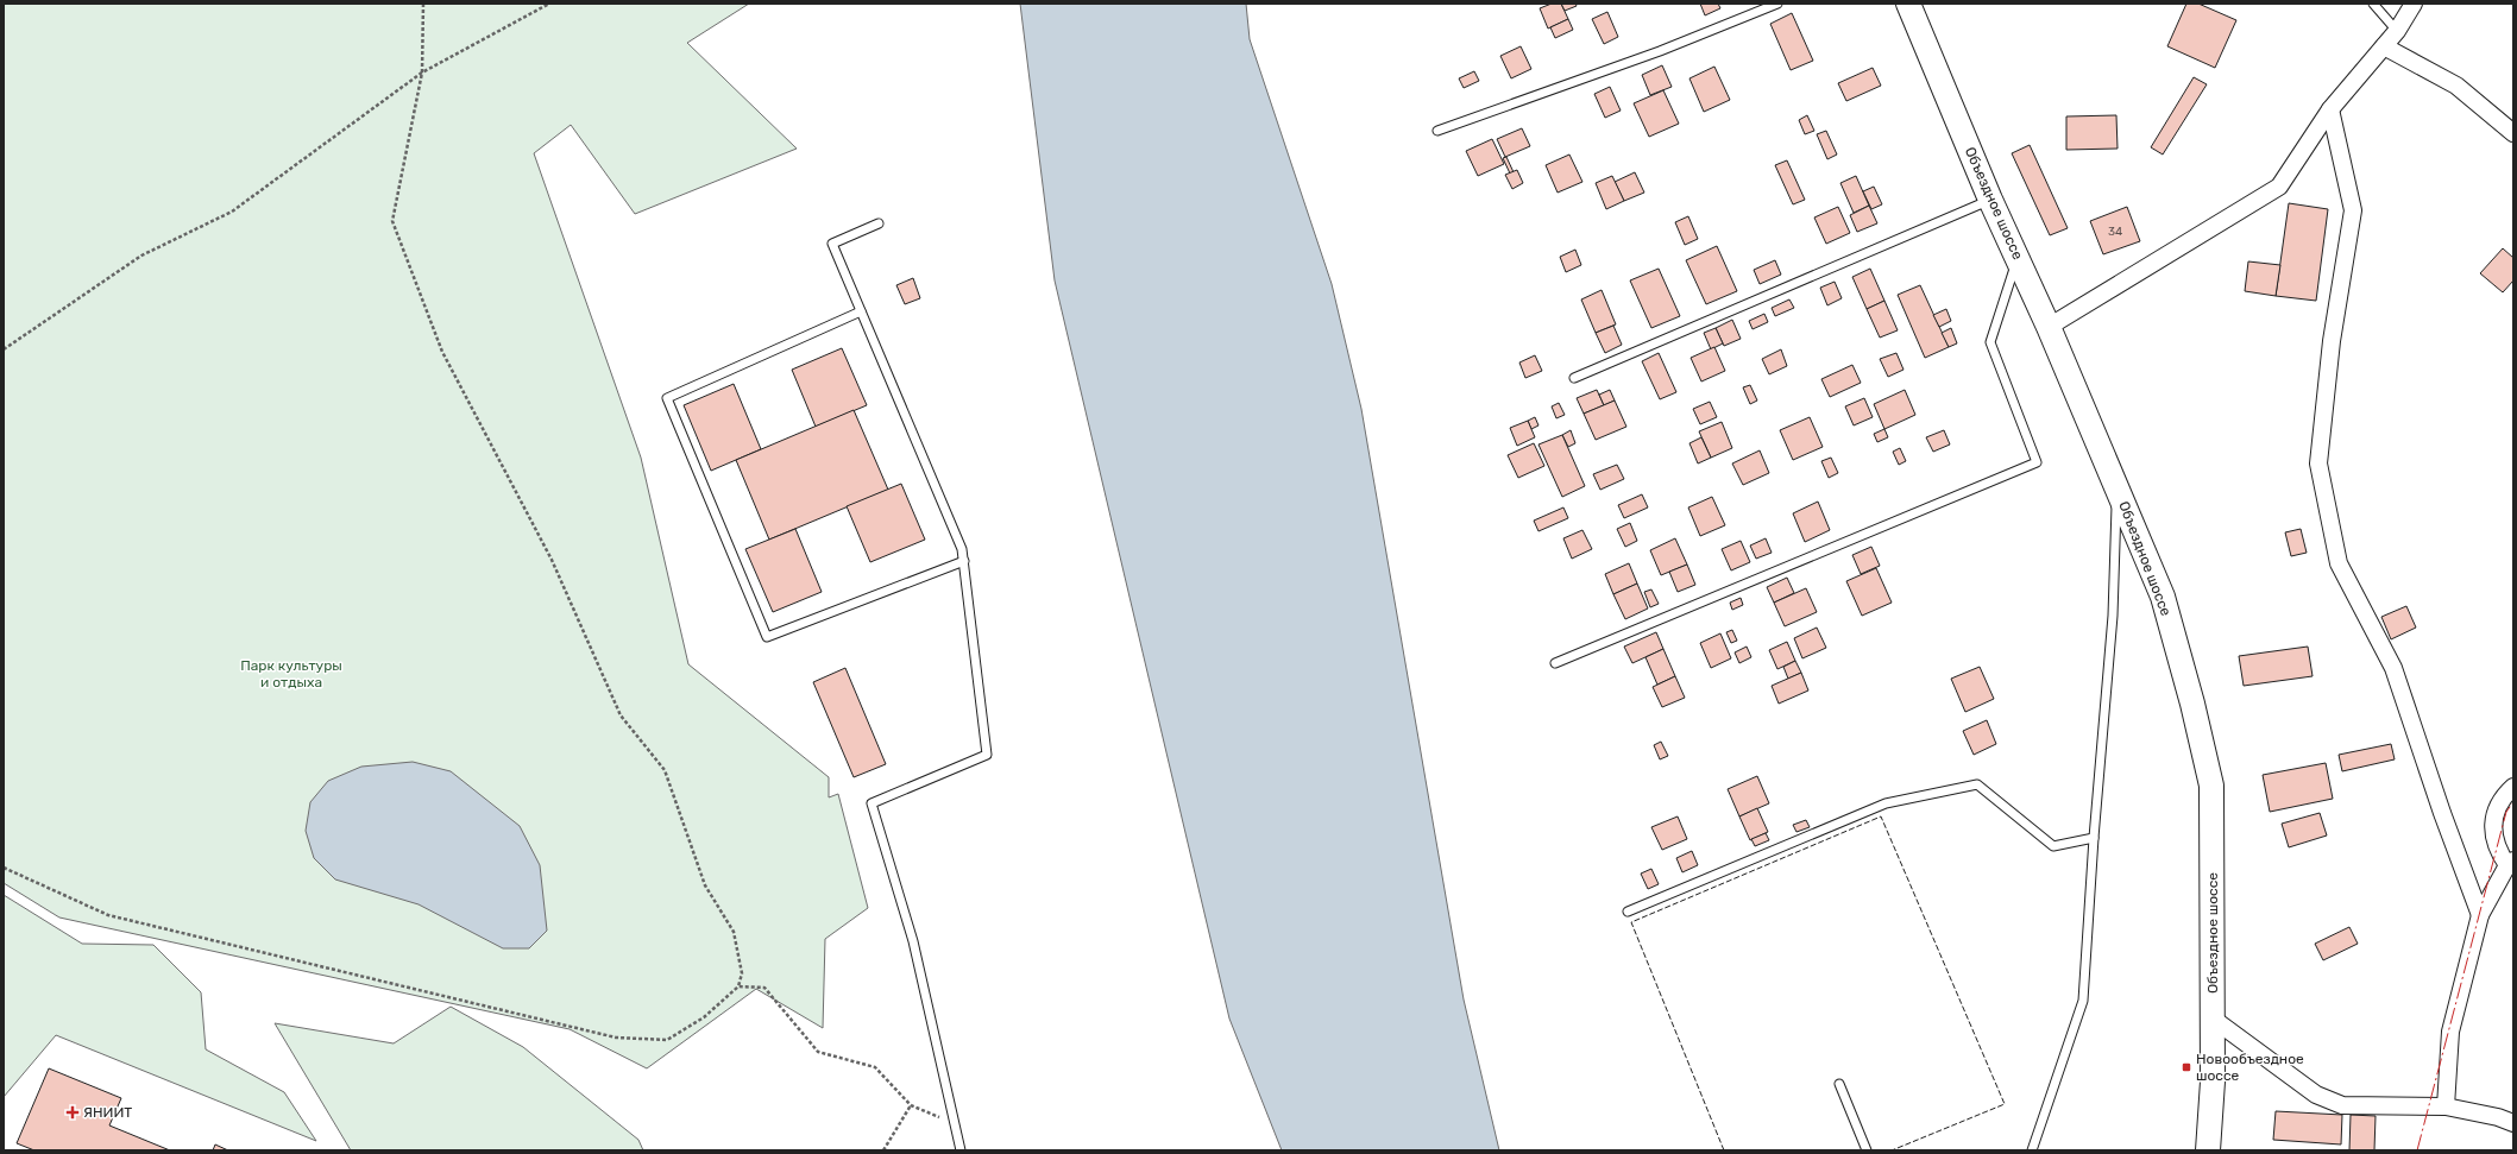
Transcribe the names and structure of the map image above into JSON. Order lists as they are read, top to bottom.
{
  "streets": {
    "main road": ["Объездное шоссе"]
  },
  "parks": ["Парк культуры и отдыха"],
  "places": {
    "transit": ["Новообъездное шоссе"],
    "health": ["ЯНИИТ"]
  },
  "house_numbers": ["34"]
}
